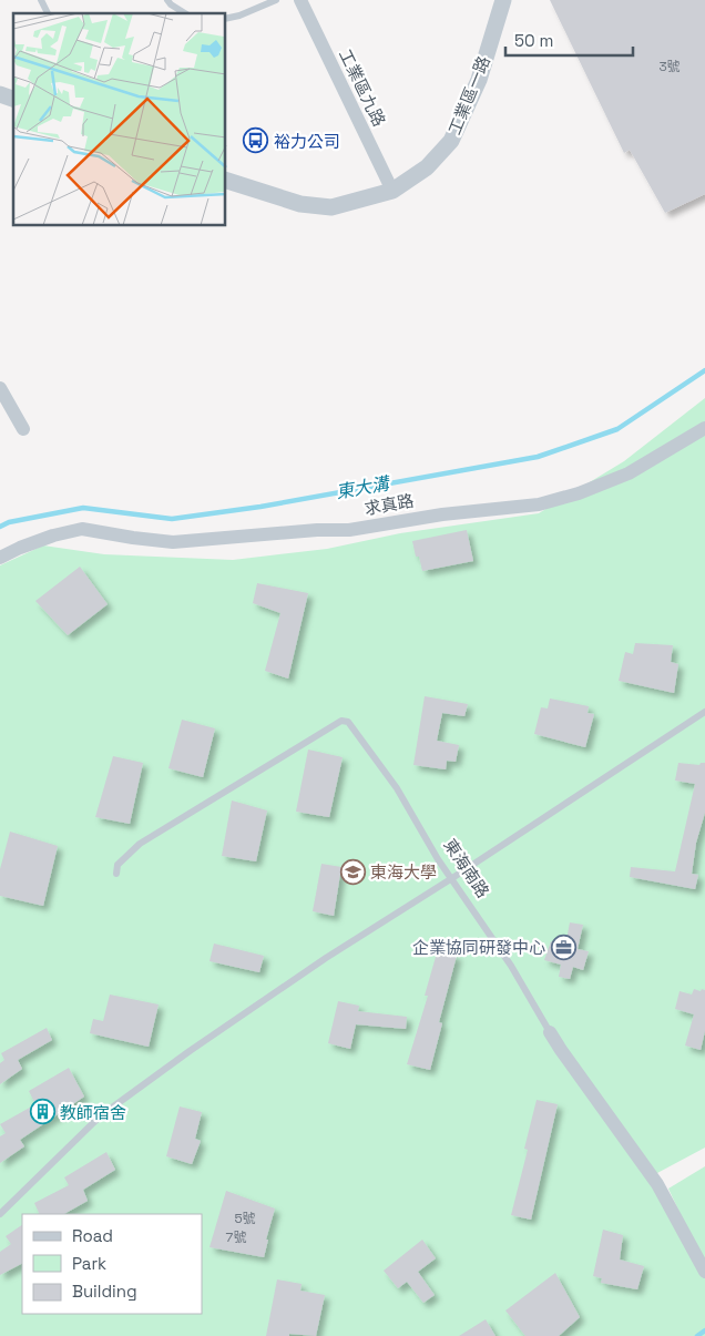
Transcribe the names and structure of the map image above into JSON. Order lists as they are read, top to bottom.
{
  "streets": {
    "street": [
      "工業區九路",
      "工業區一路",
      "求真路",
      "東海南路"
    ]
  },
  "crossings": [
    ["工業區九路", "工業區一路"]
  ],
  "water": ["東大溝"],
  "places": {
    "bus stop": ["裕力公司"],
    "school or university": ["東海大學"],
    "office": ["企業協同研發中心"],
    "building": ["教師宿舍"]
  },
  "house_numbers": ["3號", "5號", "7號"],
  "legend": ["Road", "Park", "Building"],
  "scale_bar": "50 m"
}
